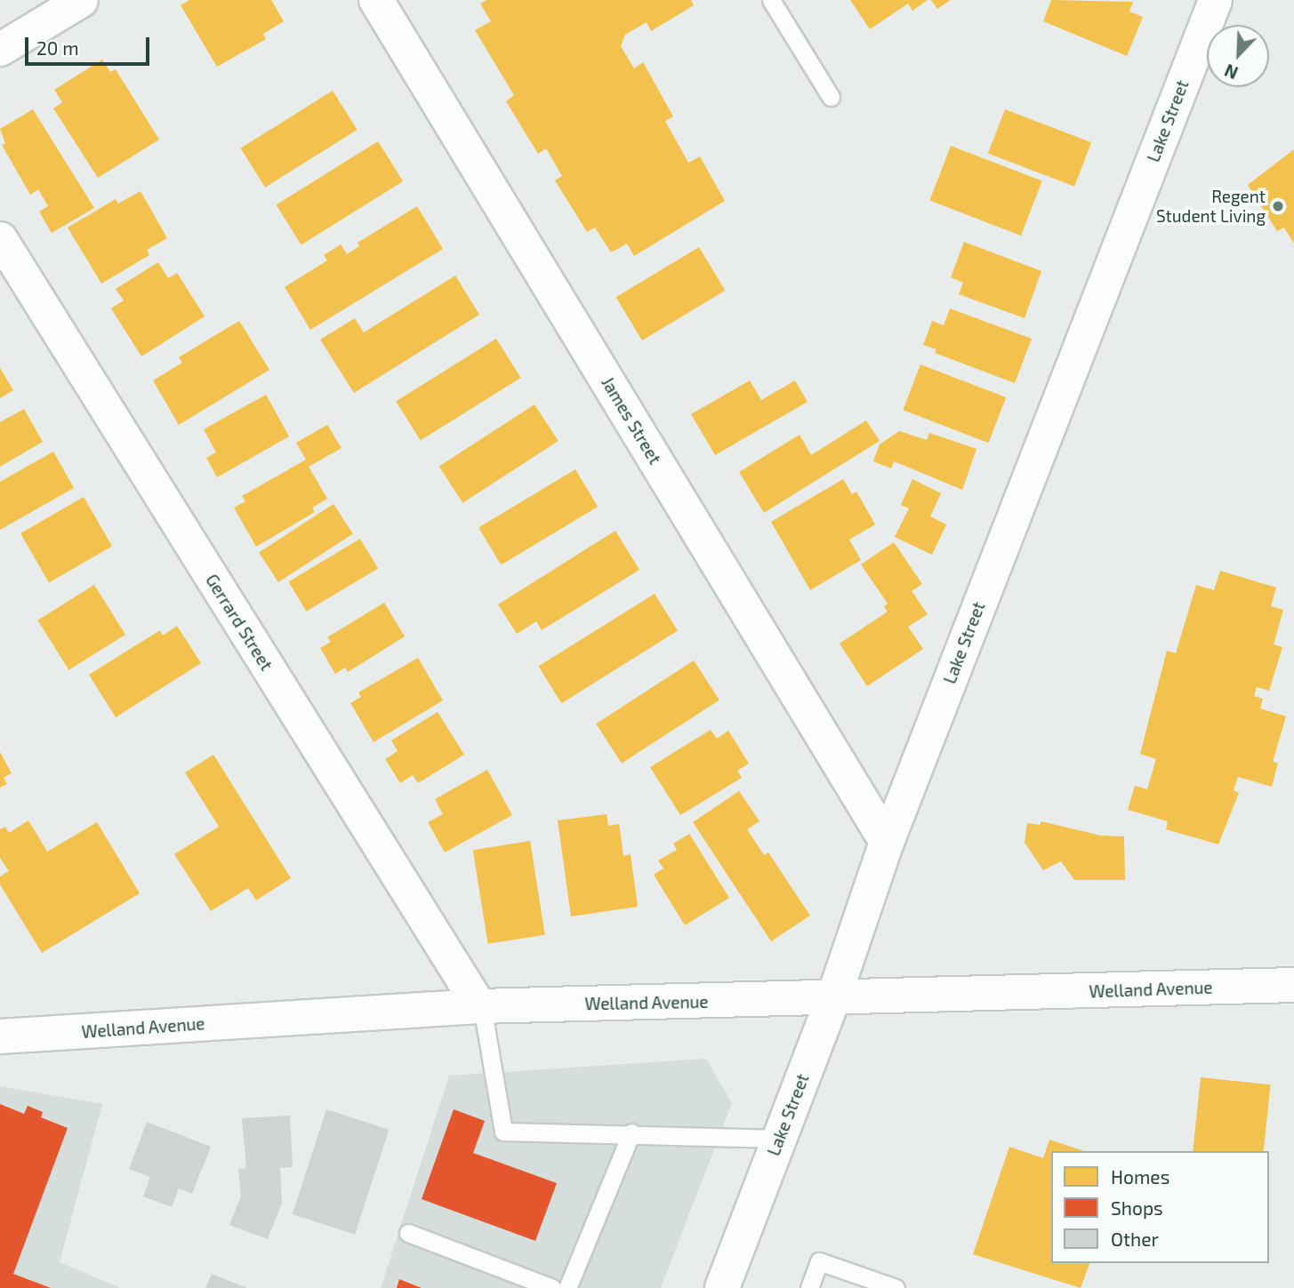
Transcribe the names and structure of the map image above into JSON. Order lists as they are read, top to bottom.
{
  "streets": {
    "main road": ["Lake Street", "James Street", "Welland Avenue"],
    "street": ["Gerrard Street"]
  },
  "crossings": [
    ["Lake Street", "James Street"],
    ["Lake Street", "Welland Avenue"],
    ["Gerrard Street", "Welland Avenue"]
  ],
  "places": ["Regent Student Living"],
  "legend": ["Homes", "Shops", "Other"],
  "scale_bar": "20 m",
  "north": "bottom left"
}
